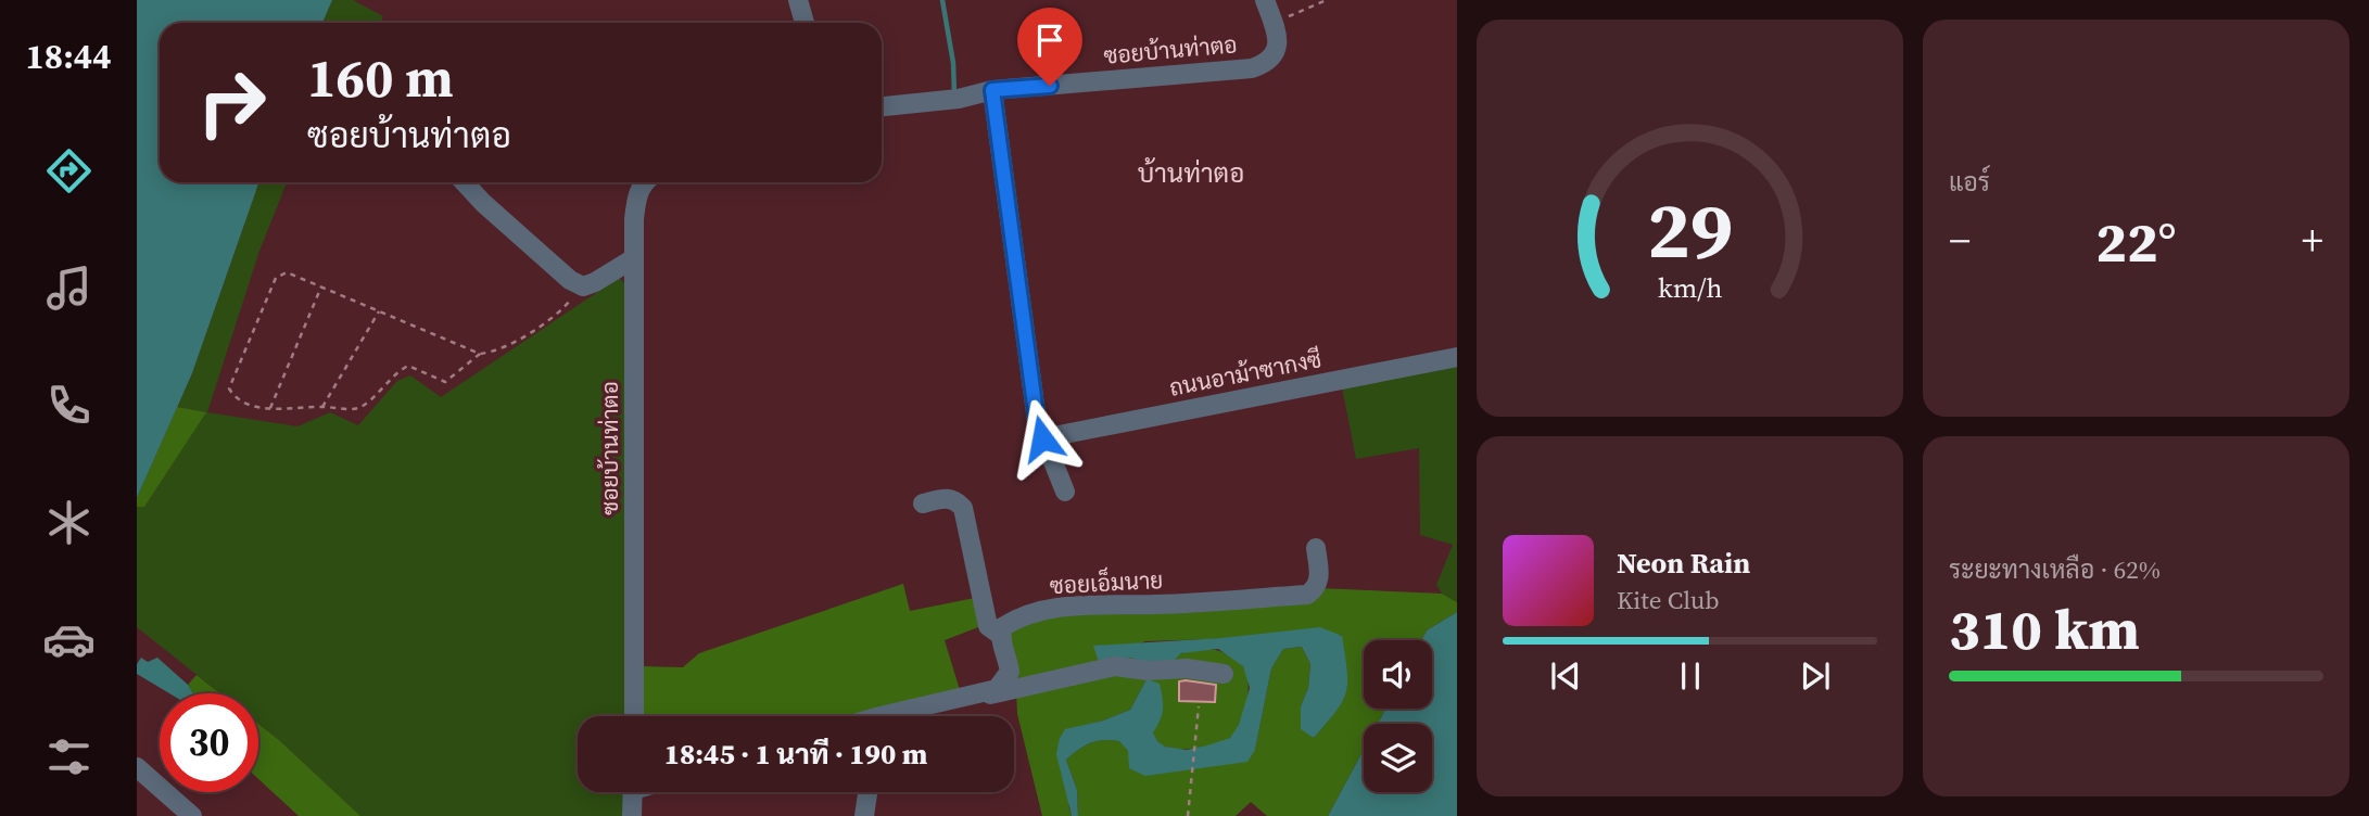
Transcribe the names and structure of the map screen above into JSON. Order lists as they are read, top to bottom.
{
  "streets": {
    "street": ["ซอยบ้านท่าตอ", "ถนนอาม้าซากงซี", "ซอยเอ็มนาย"]
  },
  "districts": ["บ้านท่าตอ"],
  "page": {
    "tabs": "18:44",
    "tile": [
      "แอร์",
      ["ระยะทางเหลือ · 62%", "310 km"]
    ],
    "turn": ["160 m", "ซอยบ้านท่าตอ"],
    "heat": ["−", "22°", "+"],
    "song": ["Neon Rain", "Kite Club"],
    "limit": "30",
    "trip": "18:45 · 1 นาที · 190 m",
    "gauge": ["29", "km/h"]
  }
}
